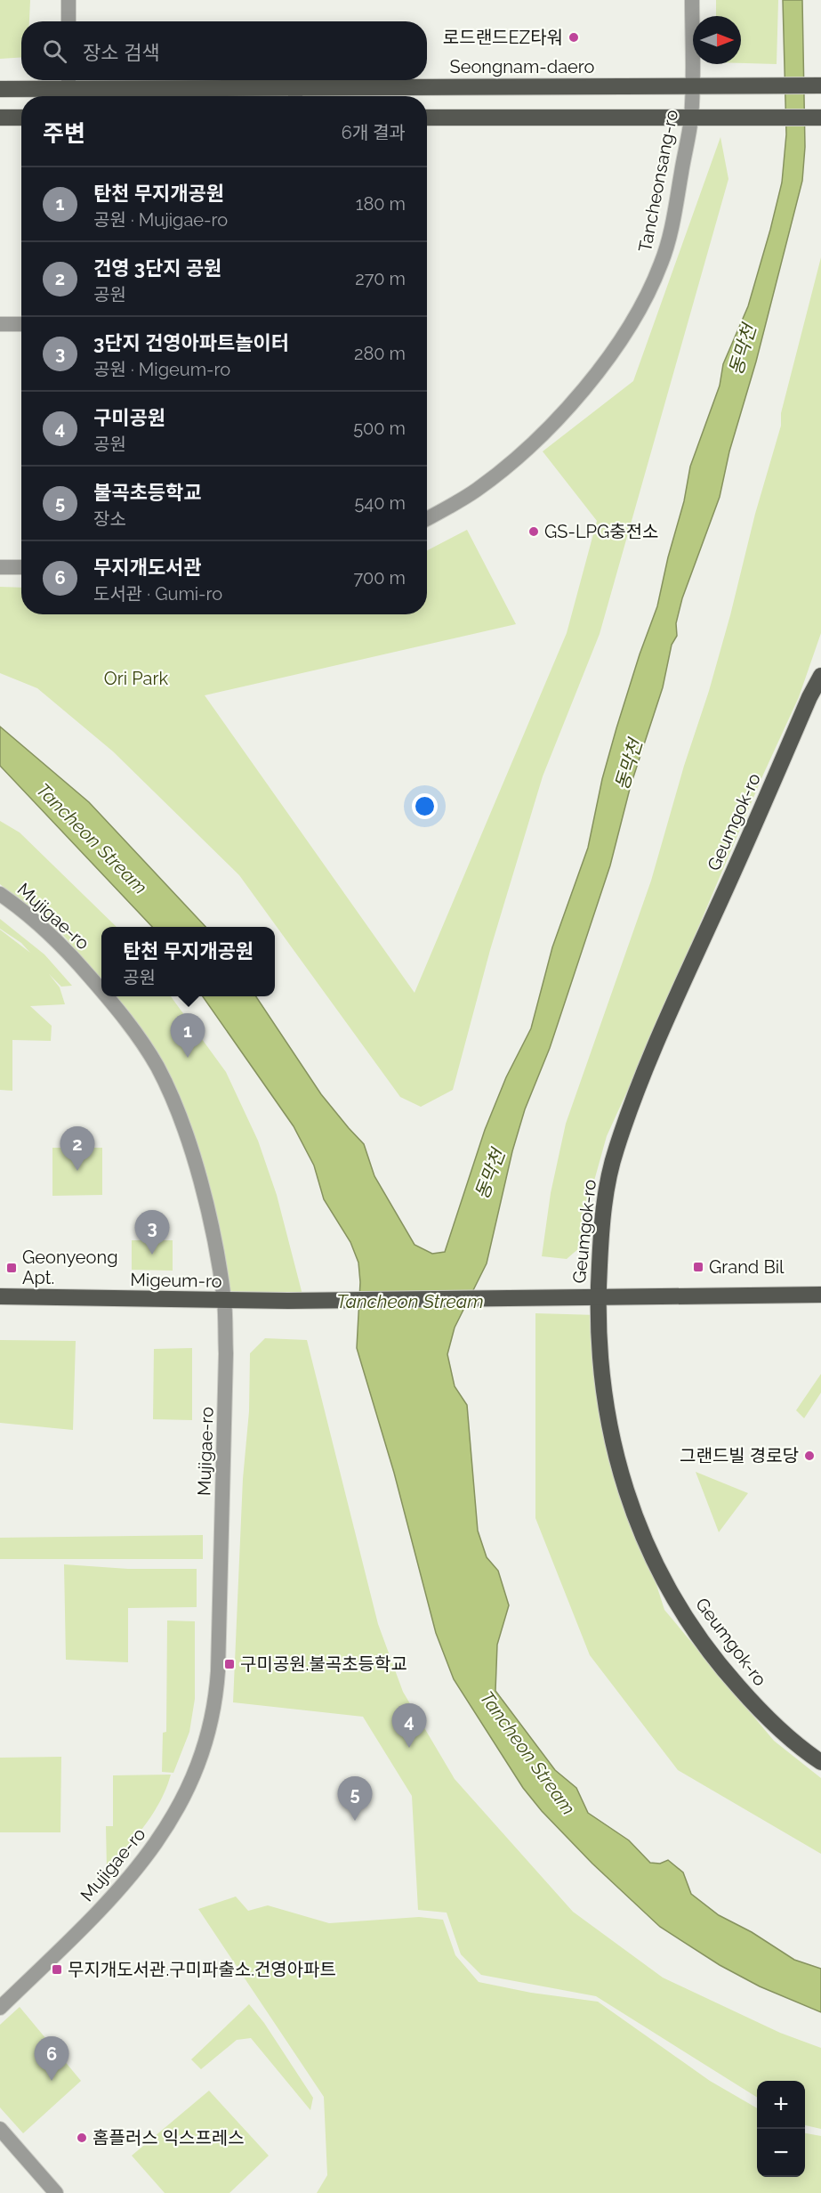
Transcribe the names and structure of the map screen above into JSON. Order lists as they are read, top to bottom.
{
  "streets": {
    "main road": ["Seongnam-daero", "Geumgok-ro", "Migeum-ro"],
    "street": ["Tancheonsang-ro", "Mujigae-ro"]
  },
  "crossings": [
    ["Seongnam-daero", "Tancheonsang-ro"],
    ["Geumgok-ro", "Migeum-ro"],
    ["Mujigae-ro", "Migeum-ro"]
  ],
  "water": ["동막천", "Tancheon Stream"],
  "parks": ["Ori Park"],
  "places": {
    "other": [
      "로드랜드EZ타워",
      "GS-LPG충전소",
      "그랜드빌 경로당",
      "홈플러스 익스프레스"
    ],
    "transit": [
      "Grand Bil",
      "Geonyeong Apt.",
      "구미공원.불곡초등학교",
      "무지개도서관.구미파출소.건영아파트"
    ]
  },
  "north": "right",
  "page": {
    "search": "장소 검색",
    "heading": ["주변", "6개 결과"],
    "list": [
      {
        "mark": "1",
        "name": "탄천 무지개공원",
        "note": "공원 · Mujigae-ro",
        "value": "180 m"
      },
      {
        "mark": "2",
        "name": "건영 3단지 공원",
        "note": "공원",
        "value": "270 m"
      },
      {
        "mark": "3",
        "name": "3단지 건영아파트놀이터",
        "note": "공원 · Migeum-ro",
        "value": "280 m"
      },
      {
        "mark": "4",
        "name": "구미공원",
        "note": "공원",
        "value": "500 m"
      },
      {
        "mark": "5",
        "name": "불곡초등학교",
        "note": "장소",
        "value": "540 m"
      },
      {
        "mark": "6",
        "name": "무지개도서관",
        "note": "도서관 · Gumi-ro",
        "value": "700 m"
      }
    ],
    "popup": ["탄천 무지개공원", "공원"],
    "pins": [
      "1",
      "2",
      "3",
      "4",
      "5",
      "6"
    ],
    "map_buttons": ["+", "−"]
  }
}
